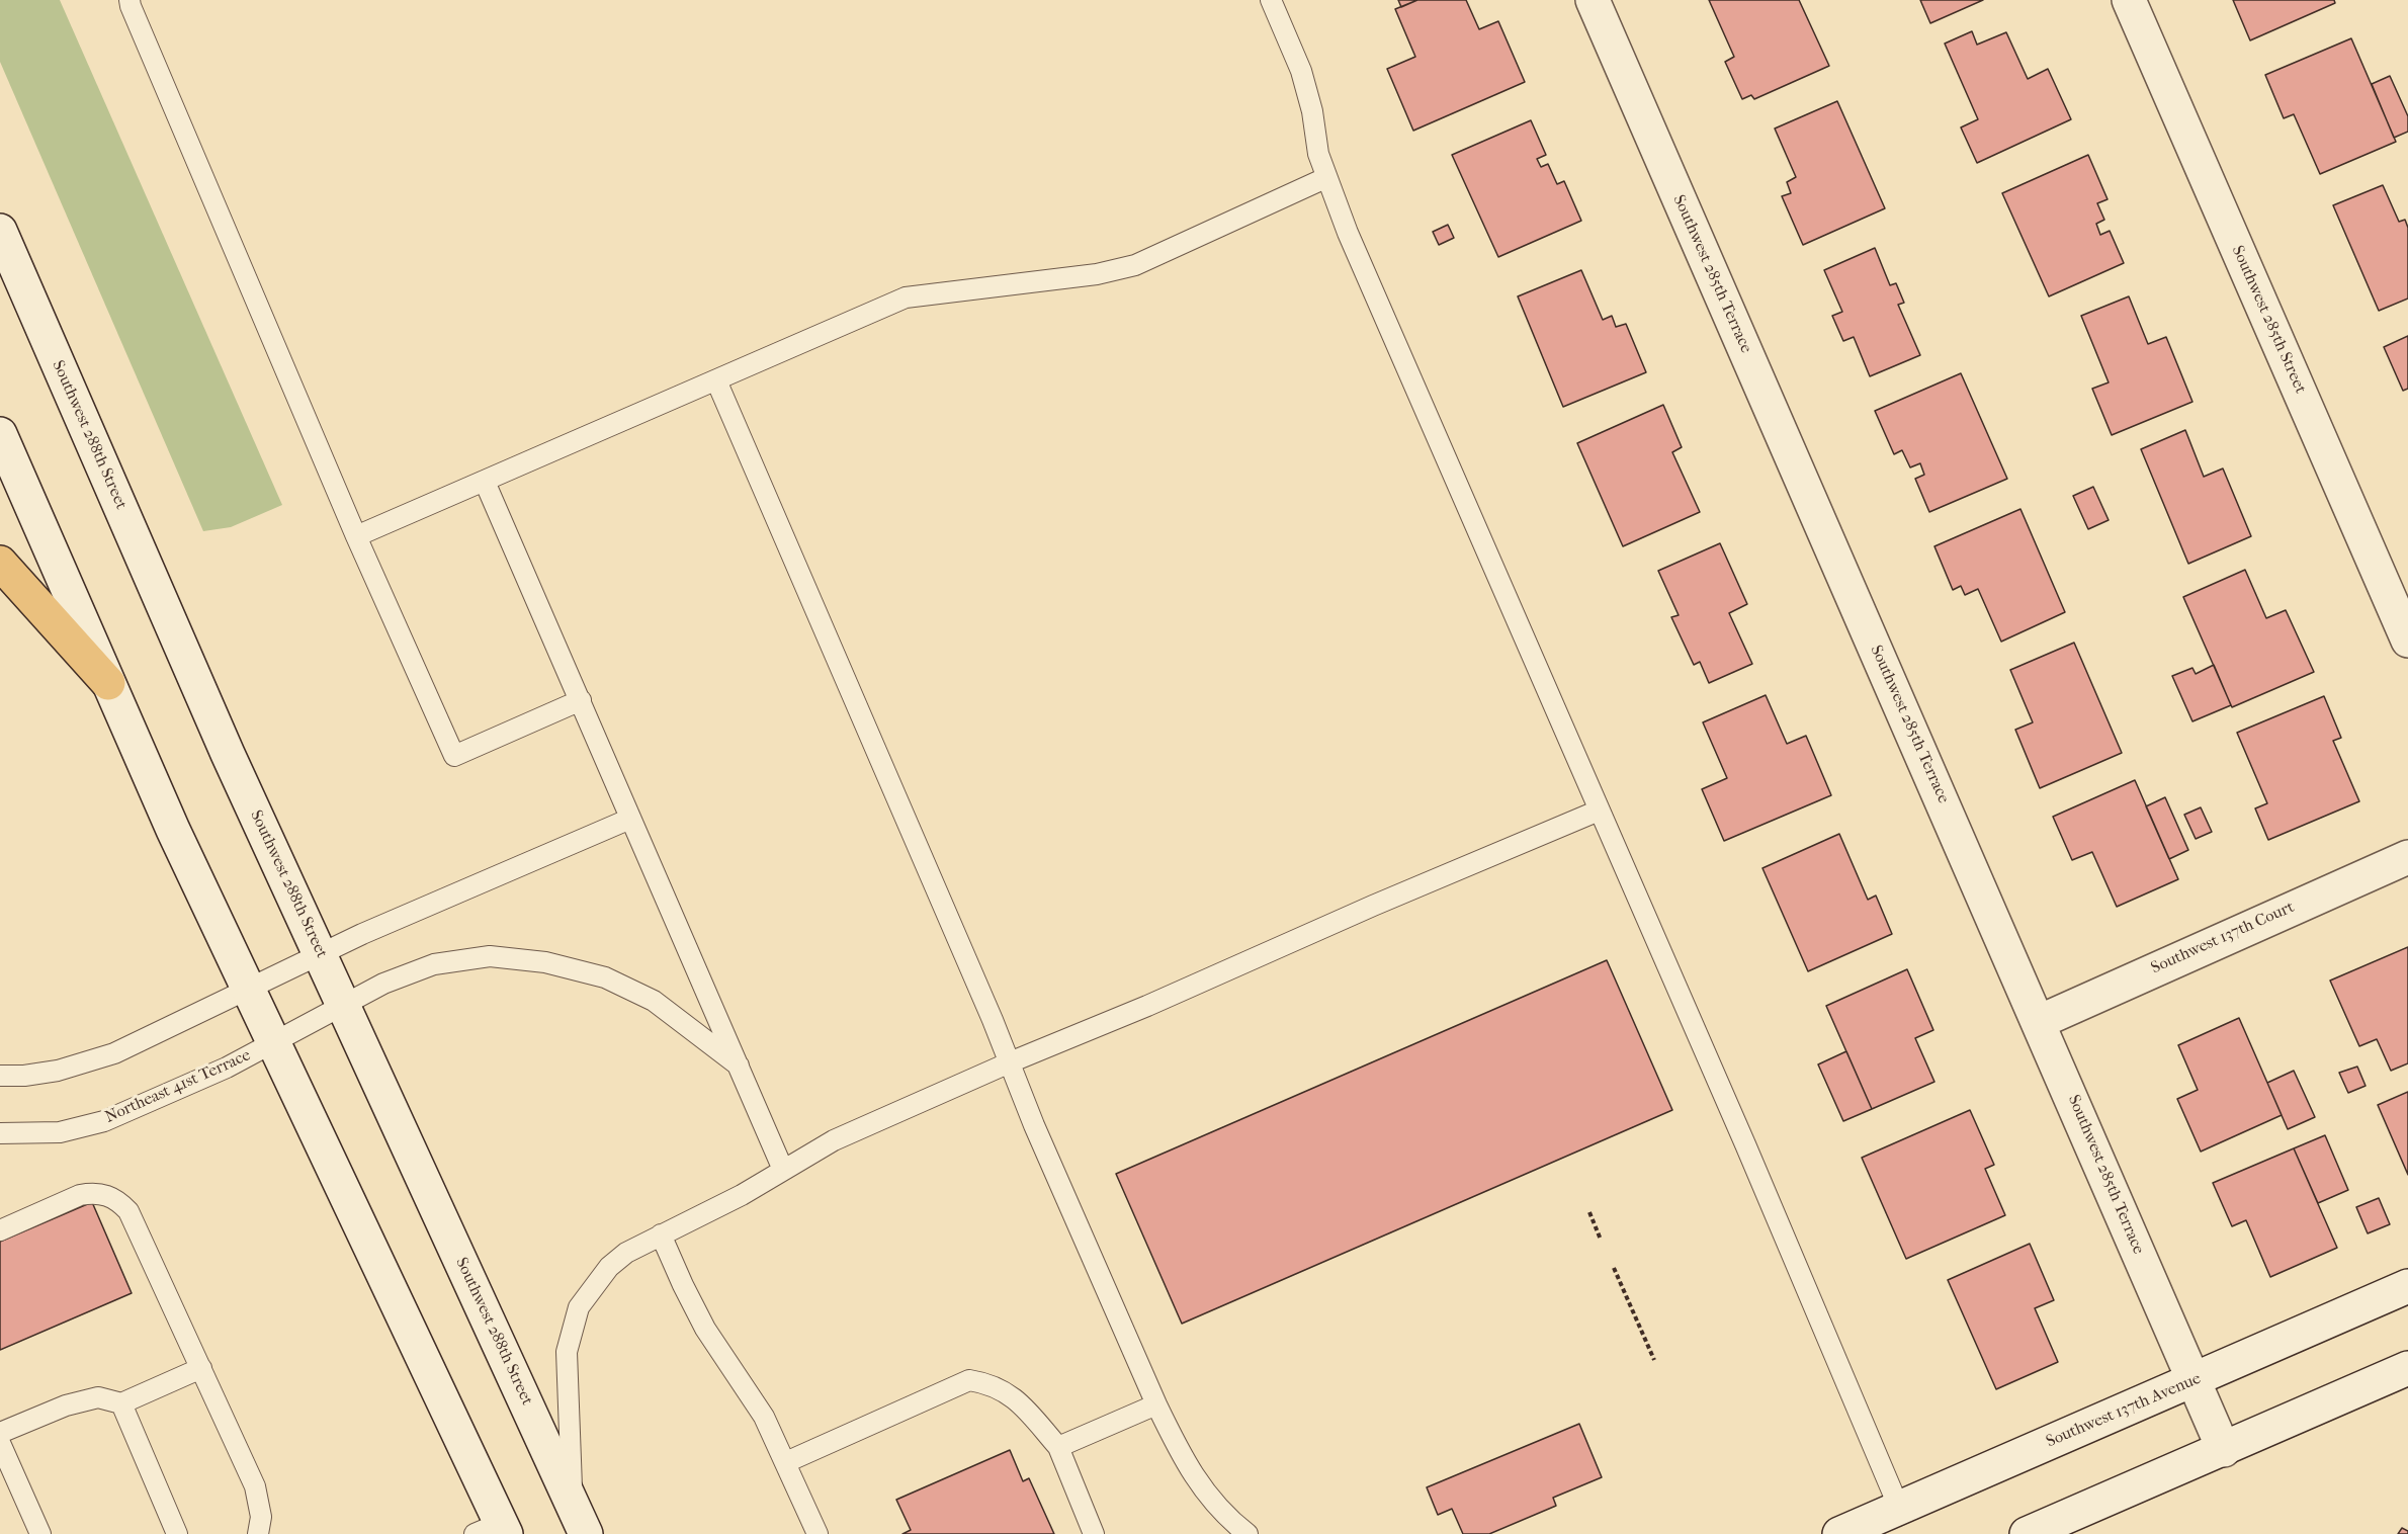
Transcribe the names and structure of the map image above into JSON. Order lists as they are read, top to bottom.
{
  "streets": {
    "main road": [
      "Southwest 285th Terrace",
      "Southwest 285th Street",
      "Southwest 288th Street",
      "Southwest 137th Court",
      "Southwest 137th Avenue"
    ],
    "lane": ["Northeast 41st Terrace"]
  },
  "crossings": [
    ["Southwest 285th Terrace", "Southwest 137th Court"],
    ["Southwest 285th Terrace", "Southwest 137th Avenue"],
    ["Southwest 288th Street", "Northeast 41st Terrace"]
  ]
}
